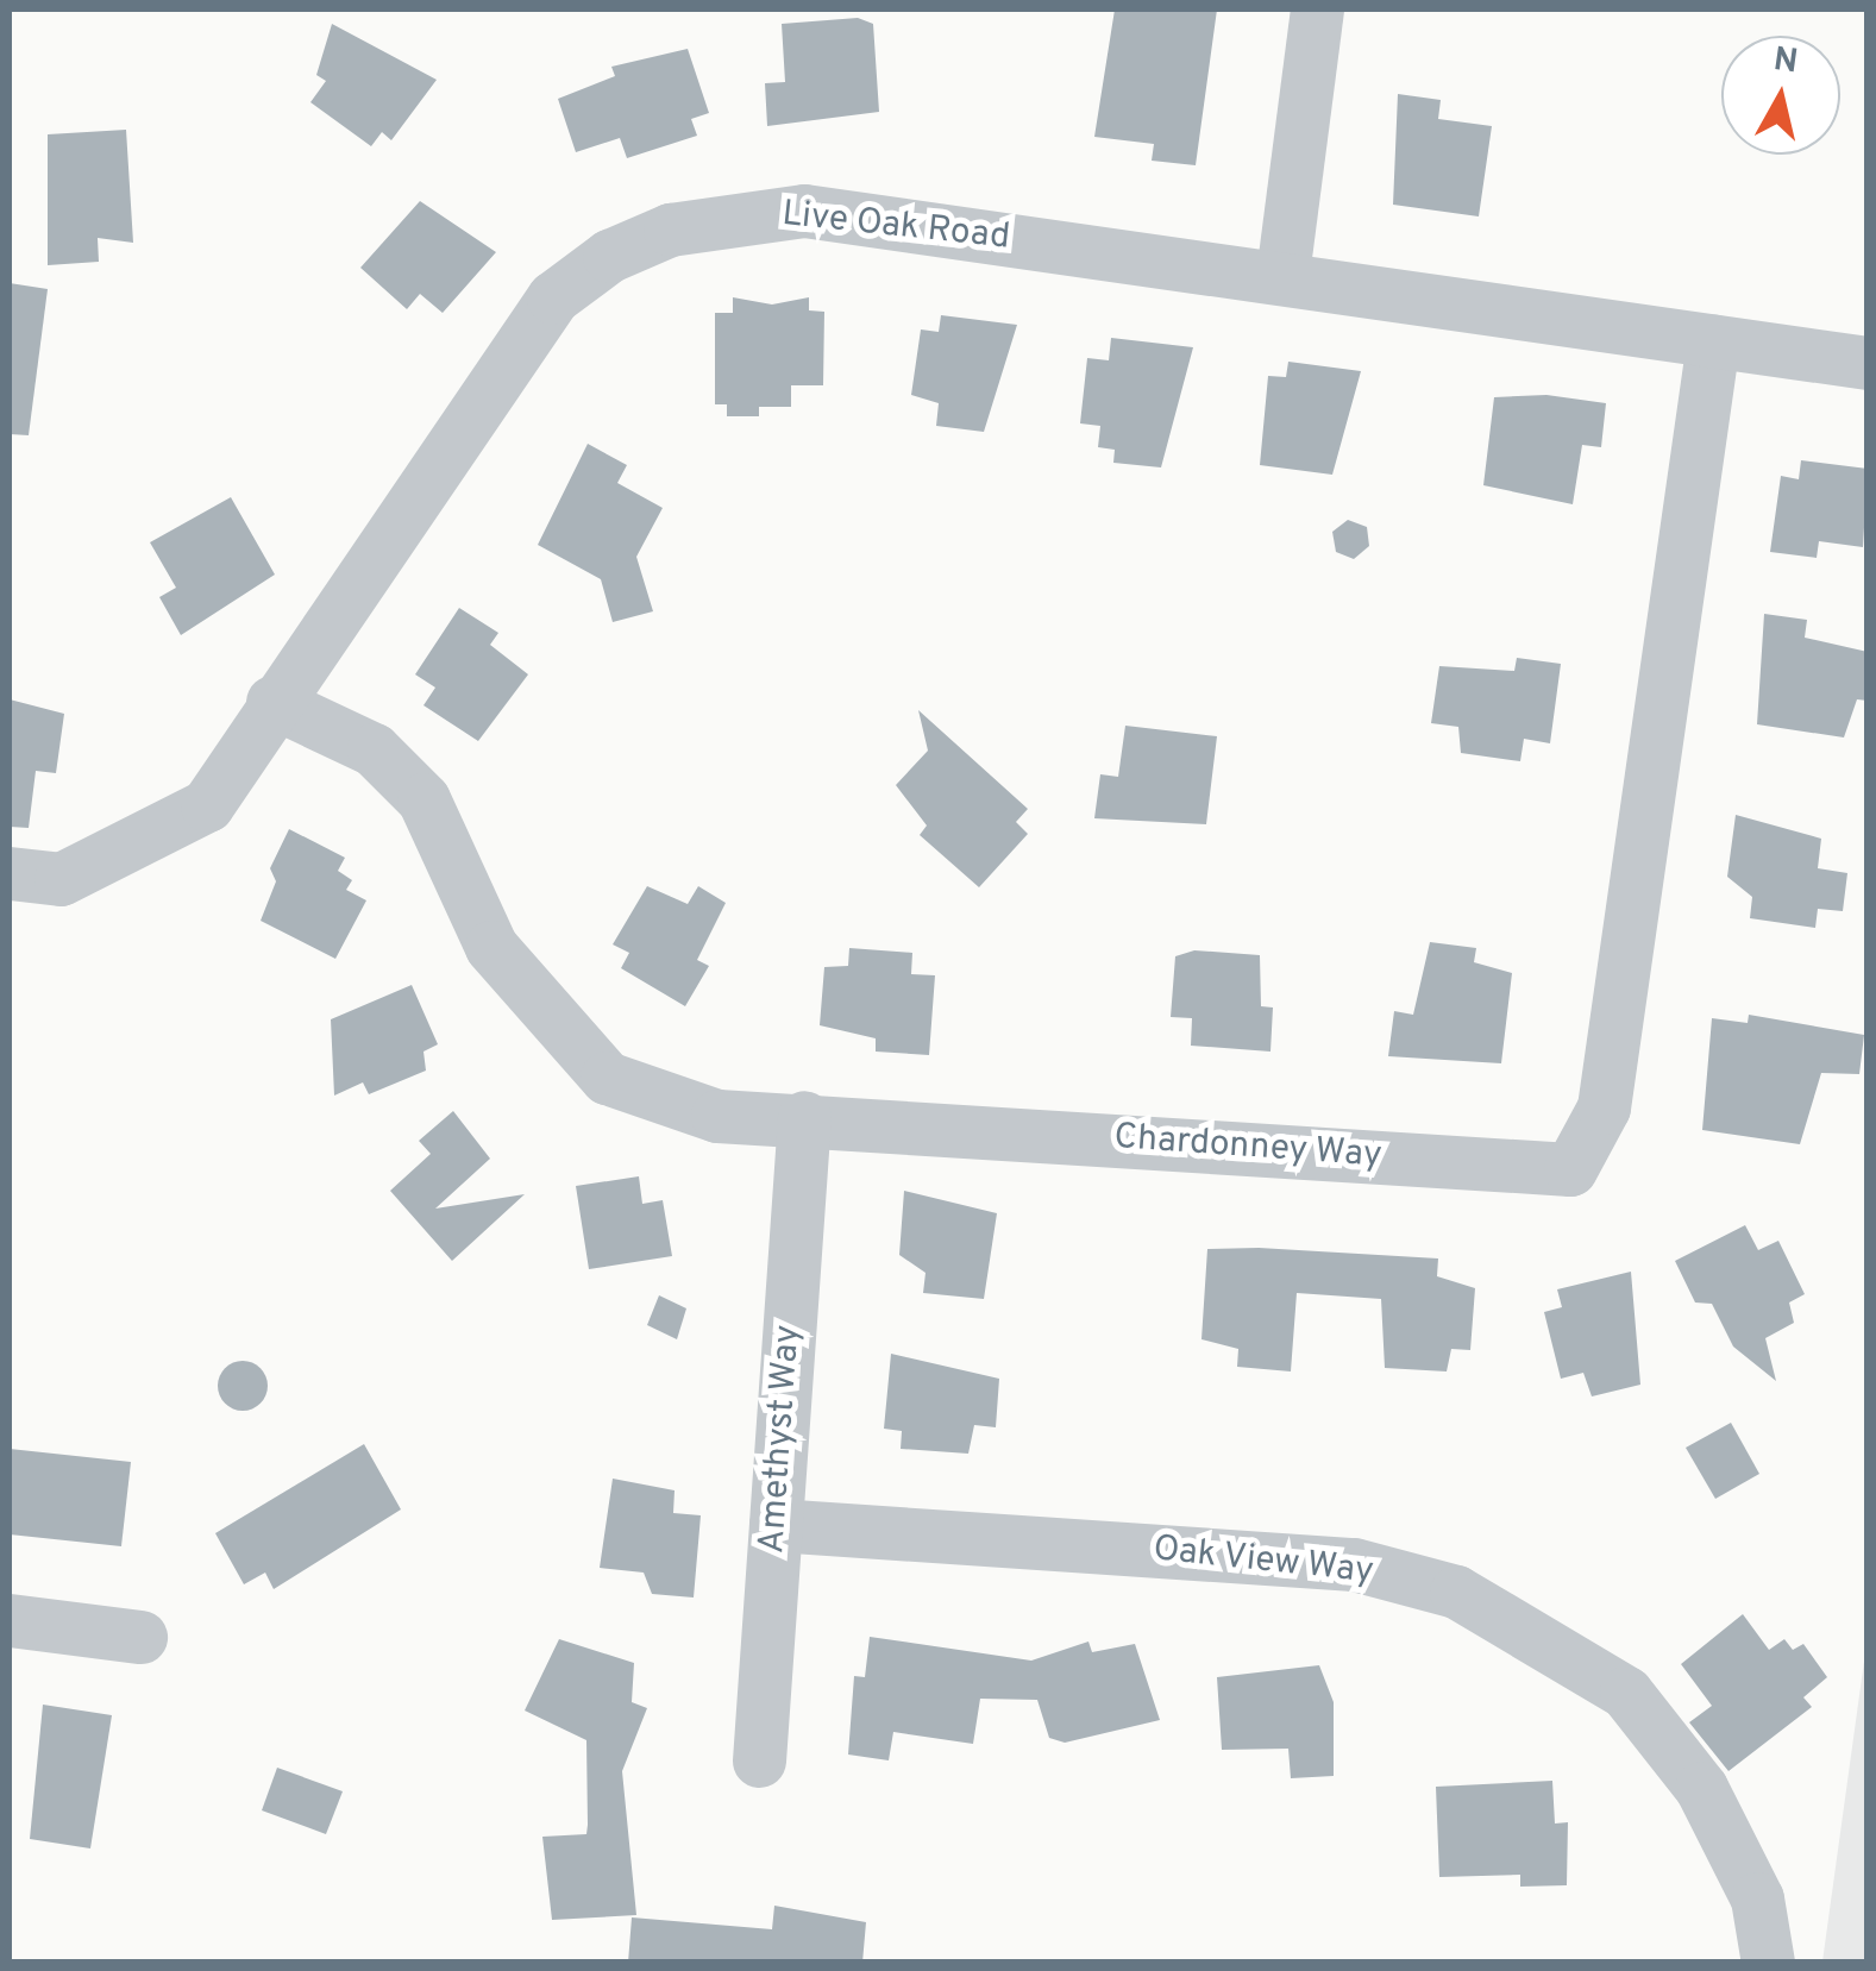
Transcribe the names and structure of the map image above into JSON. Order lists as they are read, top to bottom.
{
  "streets": {
    "street": [
      "Live Oak Road",
      "Chardonney Way",
      "Amethyst Way",
      "Oak View Way"
    ]
  },
  "crossings": [
    ["Live Oak Road", "Chardonney Way"],
    ["Chardonney Way", "Amethyst Way"],
    ["Amethyst Way", "Oak View Way"]
  ],
  "north": "top"
}
